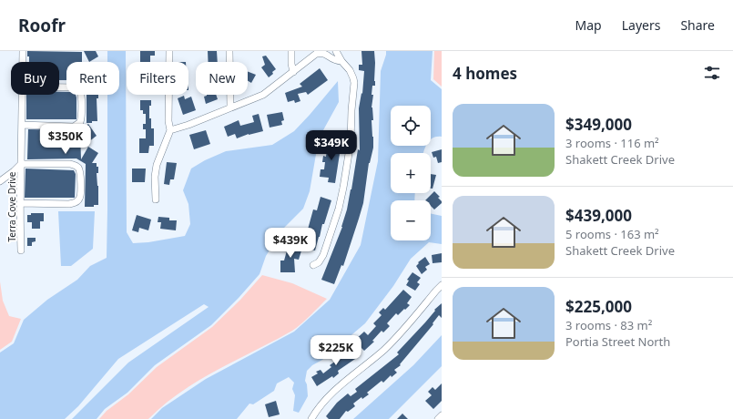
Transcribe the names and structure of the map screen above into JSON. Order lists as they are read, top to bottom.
{
  "streets": {
    "street": ["Terra Cove Drive"]
  },
  "page": {
    "header": "Roofr",
    "nav": ["Map", "Layers", "Share"],
    "heading": "4 homes",
    "chip": [
      "Buy",
      "Rent",
      "Filters",
      "New"
    ],
    "list": [
      {
        "name": "$349,000",
        "note": "3 rooms · 116 m² · Shakett Creek Drive"
      },
      {
        "name": "$439,000",
        "note": "5 rooms · 163 m² · Shakett Creek Drive"
      },
      {
        "name": "$225,000",
        "note": "3 rooms · 83 m² · Portia Street North"
      }
    ],
    "map_buttons": ["+", "−"],
    "price": [
      "$350K",
      "$349K",
      "$439K",
      "$225K"
    ]
  }
}
